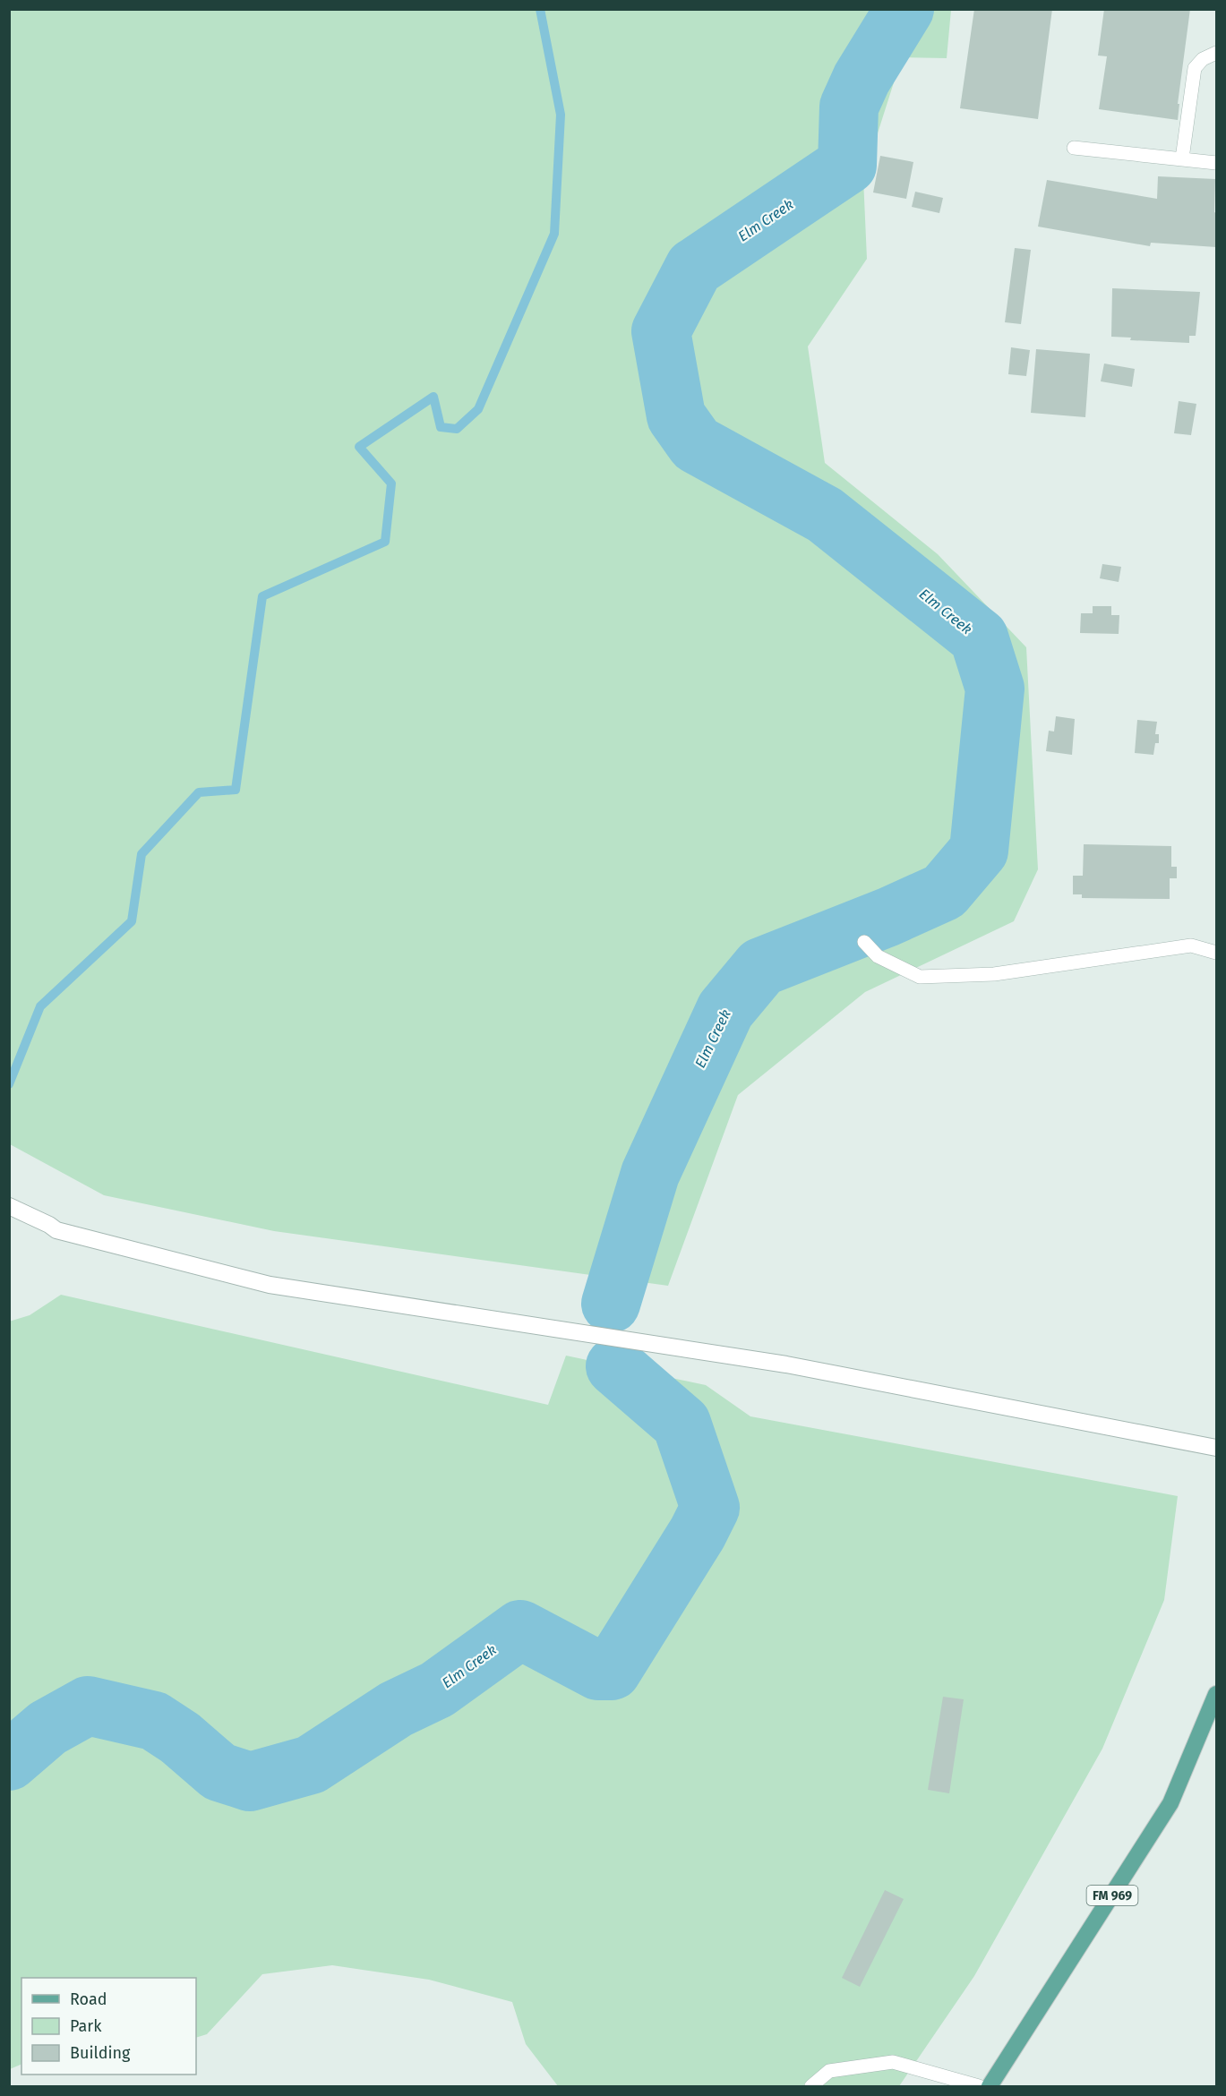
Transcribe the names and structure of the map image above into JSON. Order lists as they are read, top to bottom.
{
  "streets": {
    "main road": ["FM 969"]
  },
  "water": ["Elm Creek"],
  "legend": ["Road", "Park", "Building"]
}
